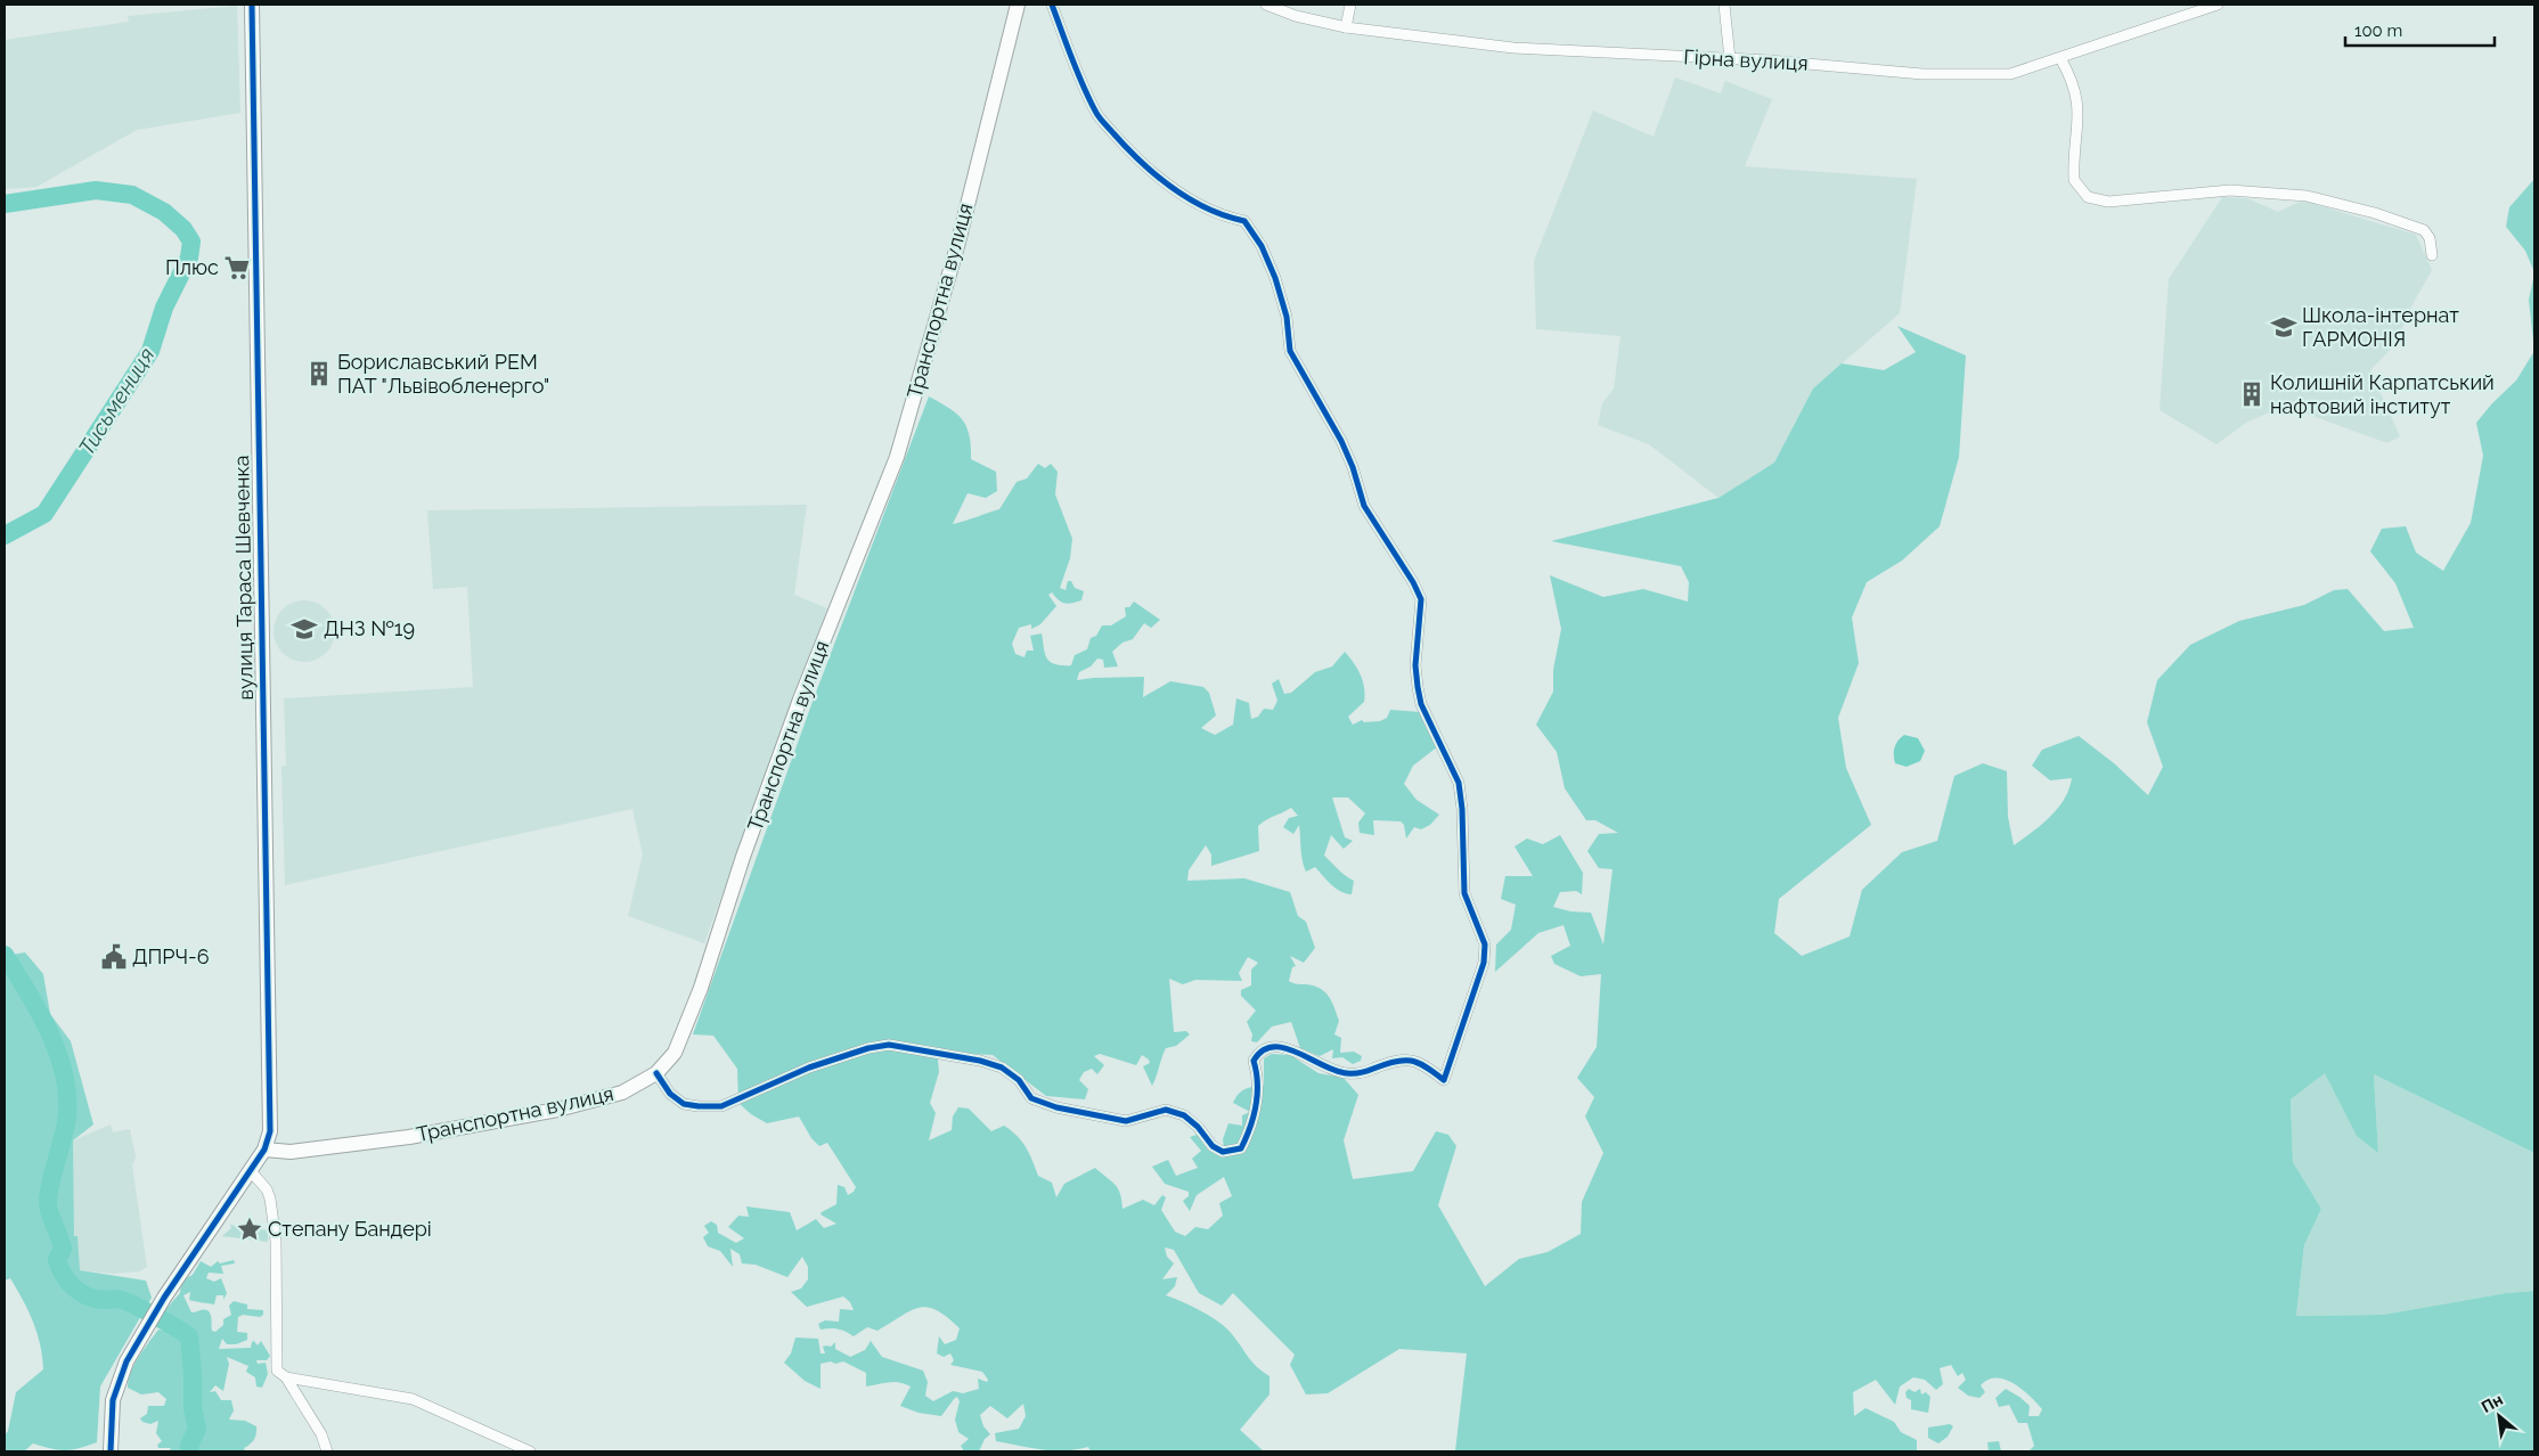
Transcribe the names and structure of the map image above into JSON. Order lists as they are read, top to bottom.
{
  "streets": {
    "street": ["Гірна вулиця", "Транспортна вулиця", "вулиця Тараса Шевченка"]
  },
  "crossings": [
    ["Транспортна вулиця", "вулиця Тараса Шевченка"]
  ],
  "water": ["Тисьмениця"],
  "places": {
    "supermarket": ["Плюс"],
    "school or university": ["Школа-інтернат ГАРМОНІЯ", "ДНЗ №19"],
    "building": ["Бориславський РЕМ ПАТ \"Львівобленерго\"", "Колишній Карпатський нафтовий інститут"],
    "public building": ["ДПРЧ-6"],
    "place": ["Степану Бандері"]
  },
  "scale_bar": "100 m",
  "north": "top left"
}
